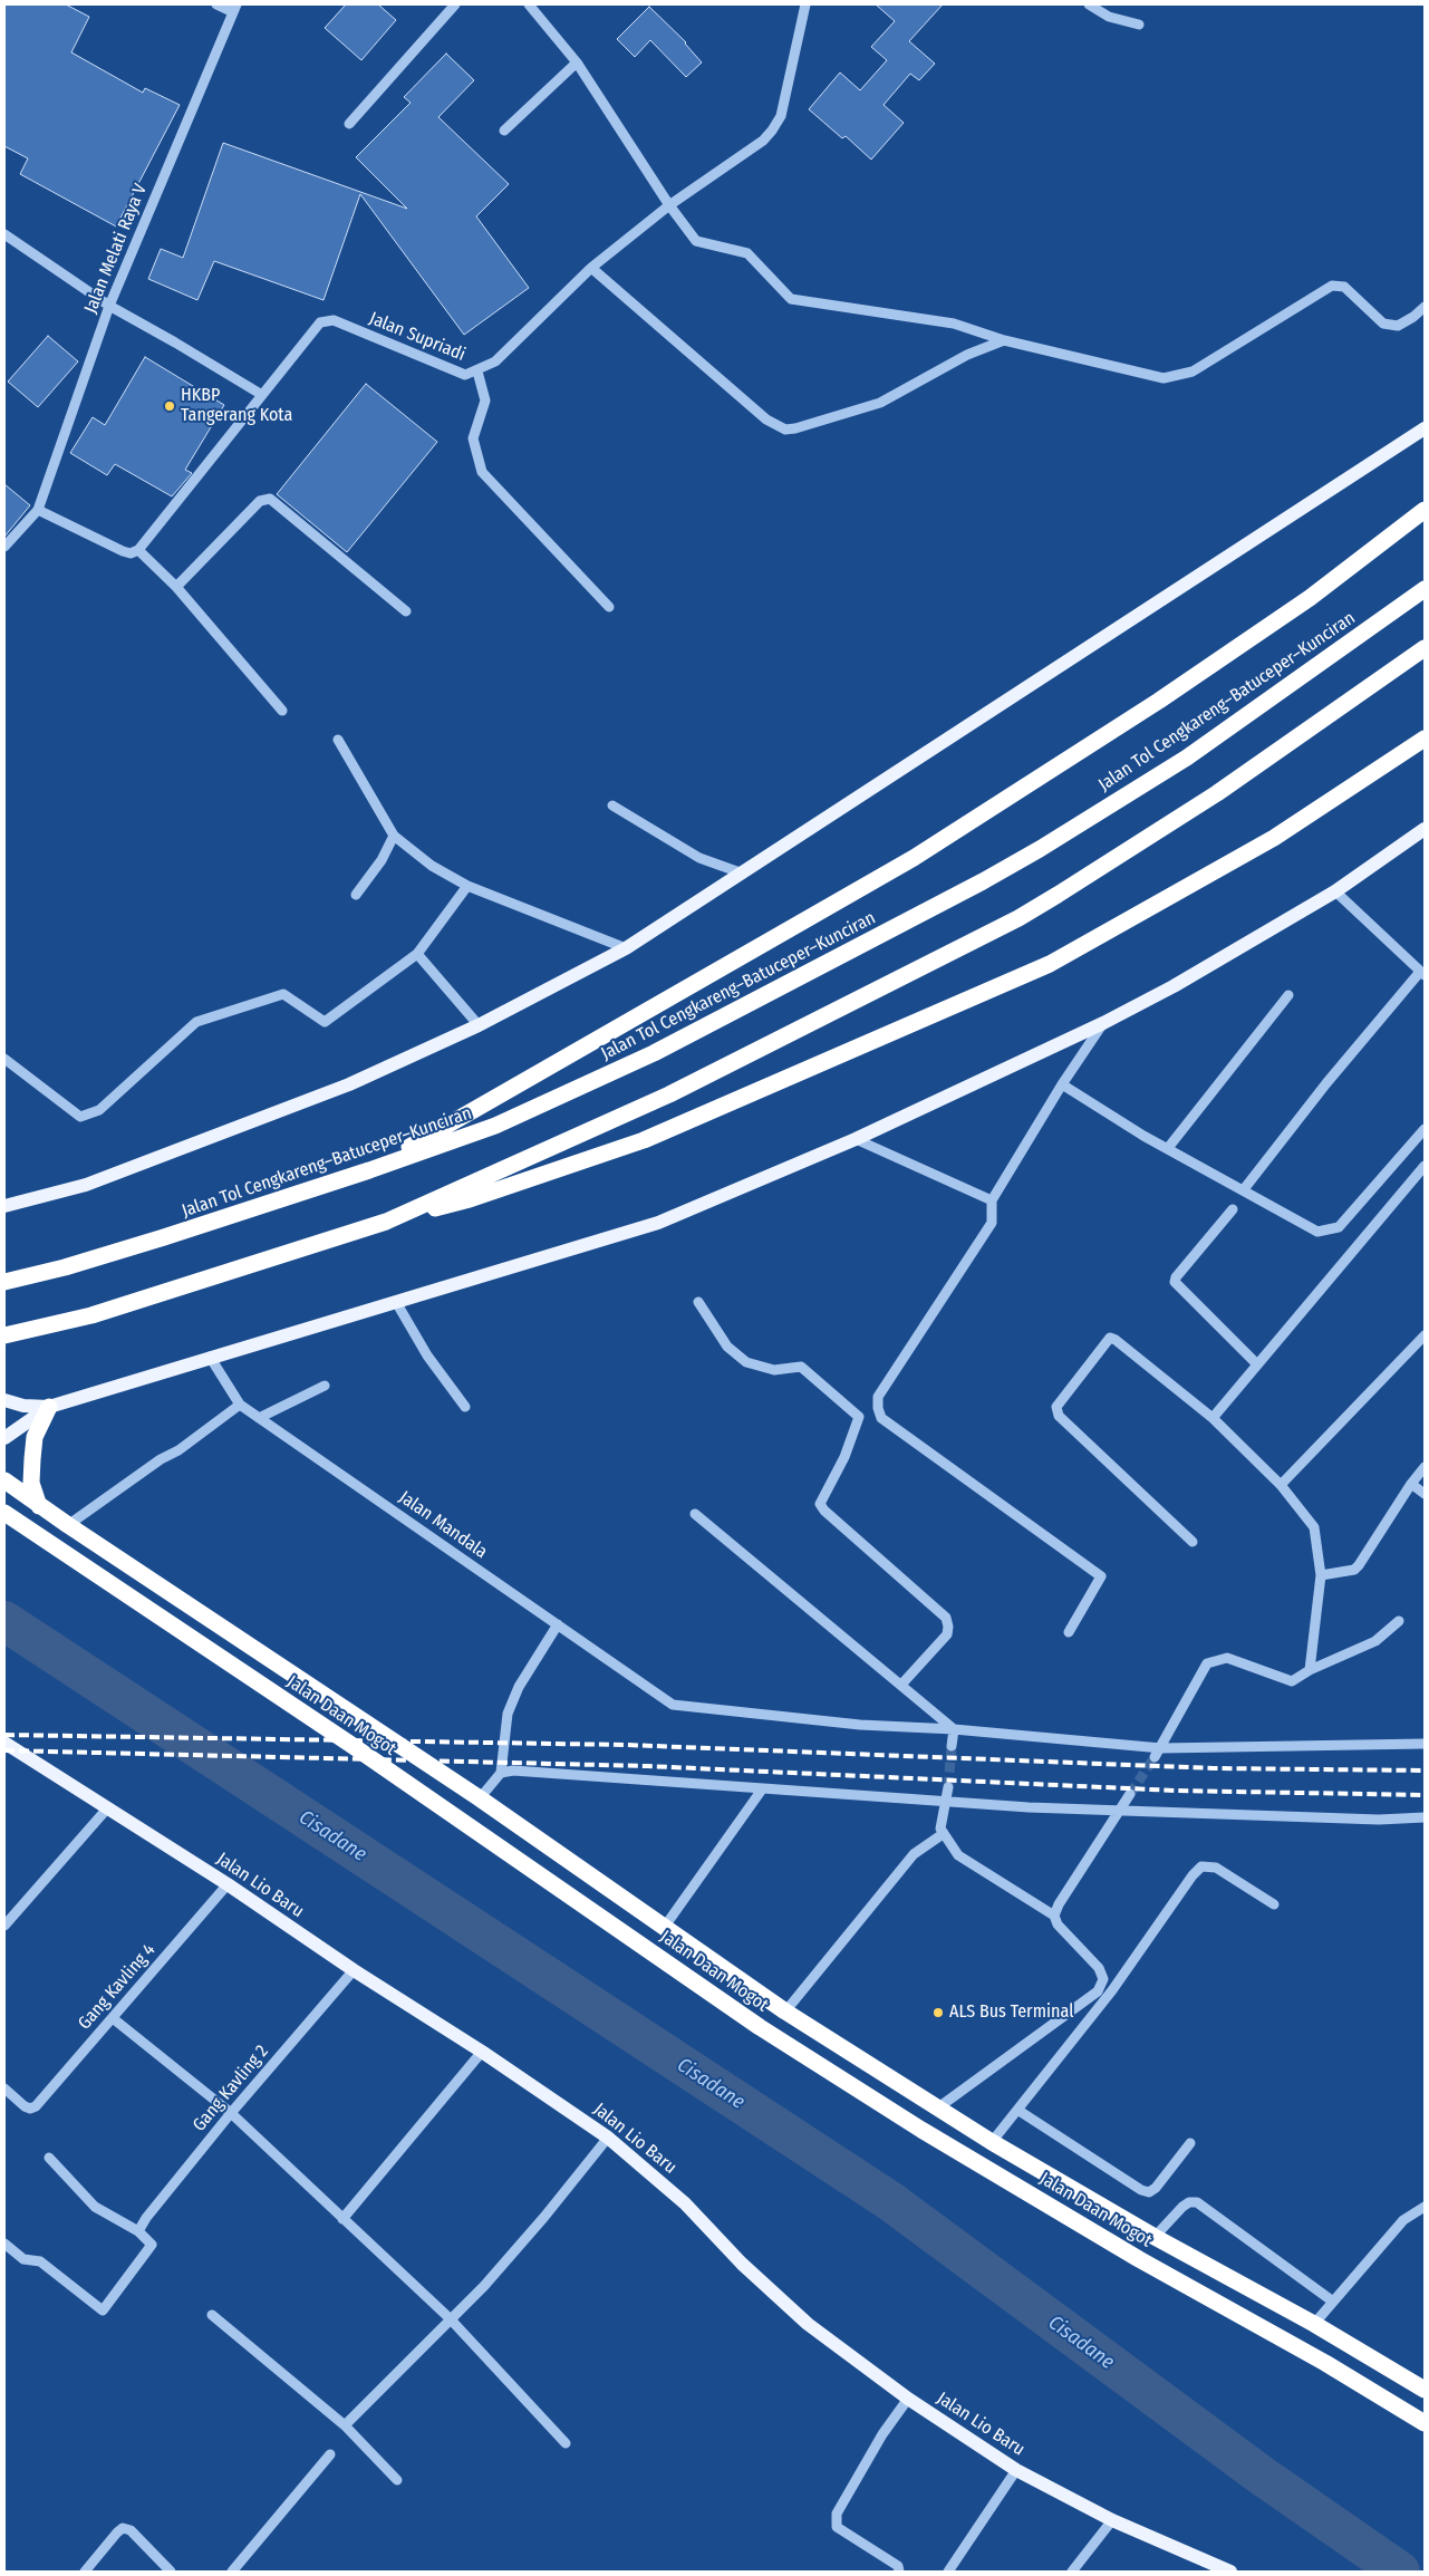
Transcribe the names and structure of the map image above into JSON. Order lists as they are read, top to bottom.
{
  "streets": {
    "highway": ["Jalan Tol Cengkareng–Batuceper–Kunciran", "Jalan Daan Mogot"],
    "main road": ["Jalan Lio Baru"],
    "street": [
      "Jalan Melati Raya V",
      "Jalan Supriadi",
      "Jalan Mandala",
      "Gang Kavling 4",
      "Gang Kavling 2"
    ]
  },
  "crossings": [
    ["Jalan Lio Baru", "Gang Kavling 4"],
    ["Jalan Lio Baru", "Gang Kavling 2"]
  ],
  "water": ["Cisadane"],
  "places": ["HKBP Tangerang Kota", "ALS Bus Terminal"]
}
